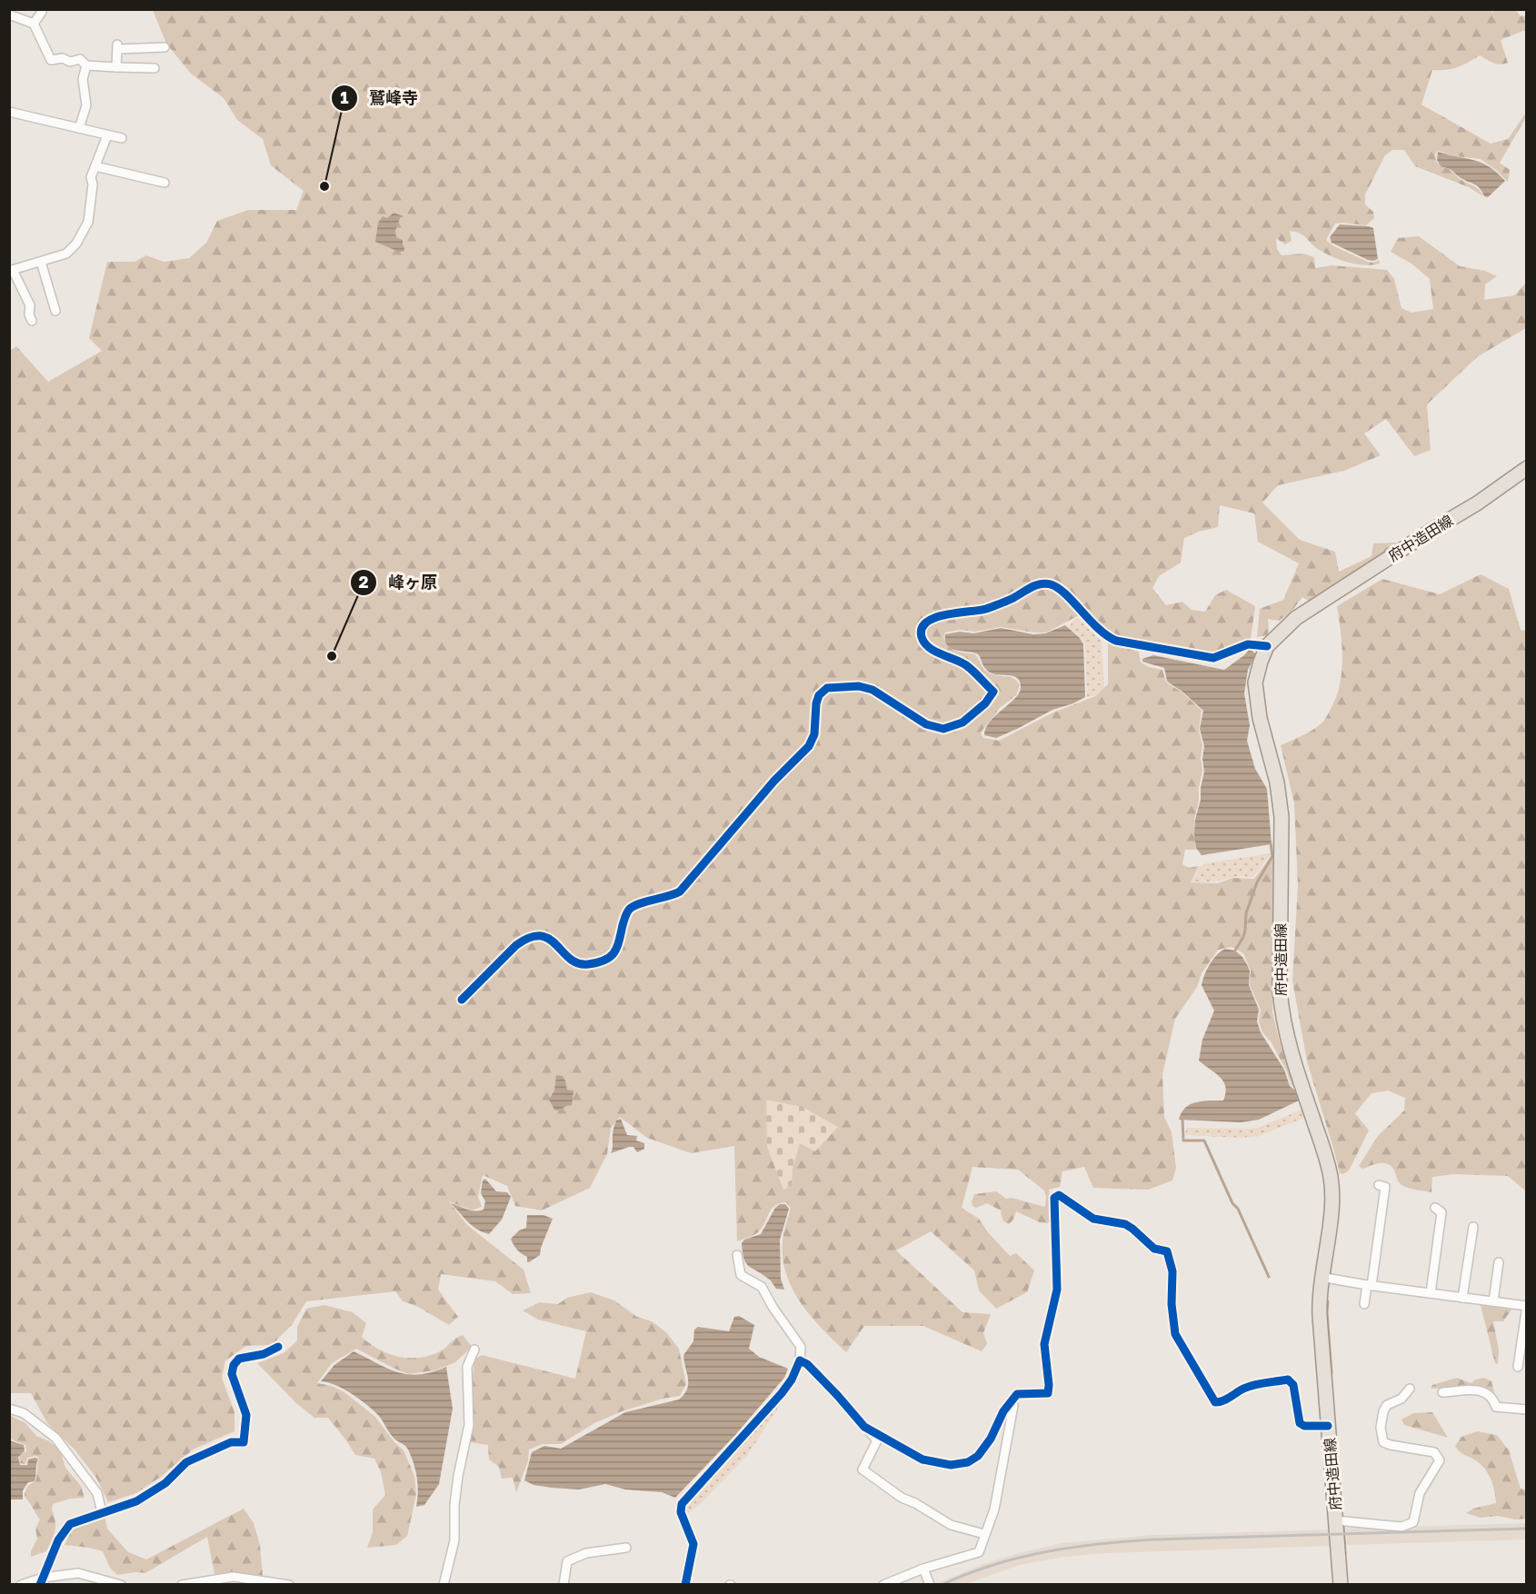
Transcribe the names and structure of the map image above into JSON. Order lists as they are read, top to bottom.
{
  "streets": {
    "main road": ["府中造田線"]
  },
  "places": ["鷲峰寺", "峰ヶ原"]
}
